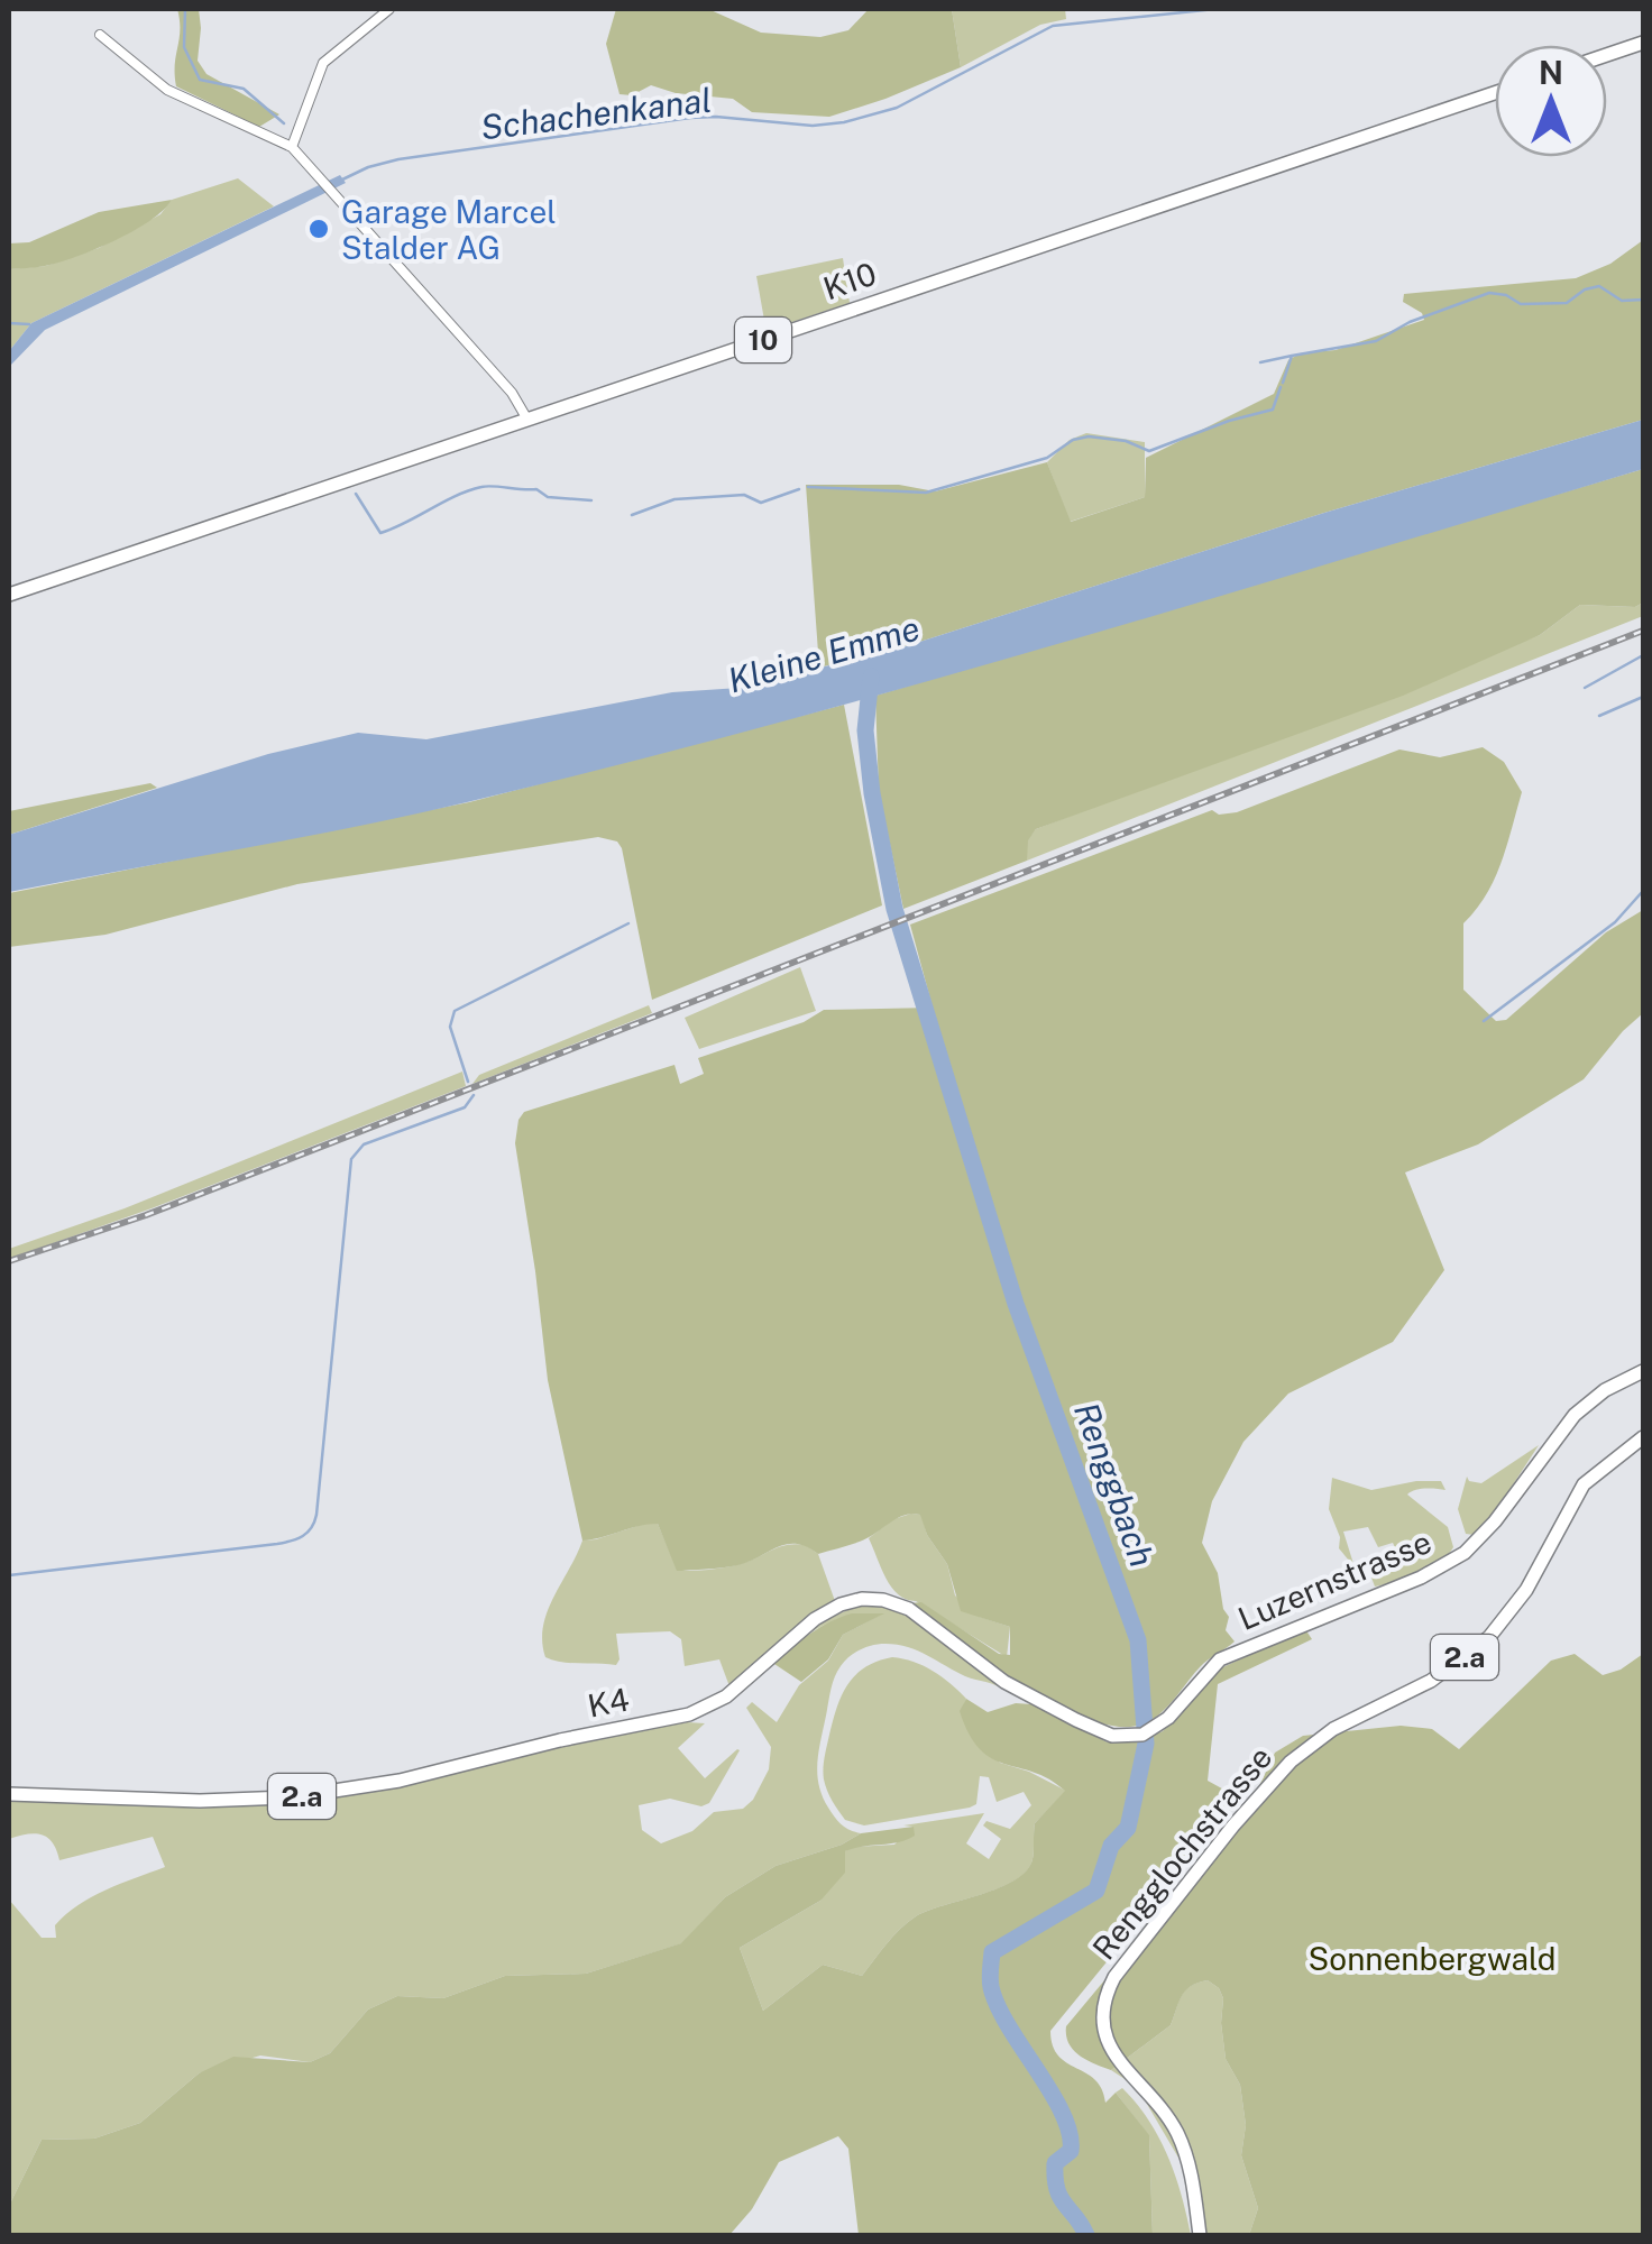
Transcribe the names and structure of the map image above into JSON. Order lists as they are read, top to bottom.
{
  "streets": {
    "main road": [
      "K10",
      "10",
      "Luzernstrasse",
      "2.a",
      "K4",
      "Rengglochstrasse"
    ]
  },
  "crossings": [
    ["Luzernstrasse", "K4"]
  ],
  "water": ["Schachenkanal", "Kleine Emme", "Renggbach"],
  "parks": ["Sonnenbergwald"],
  "places": ["Garage Marcel Stalder AG"],
  "north": "top"
}
